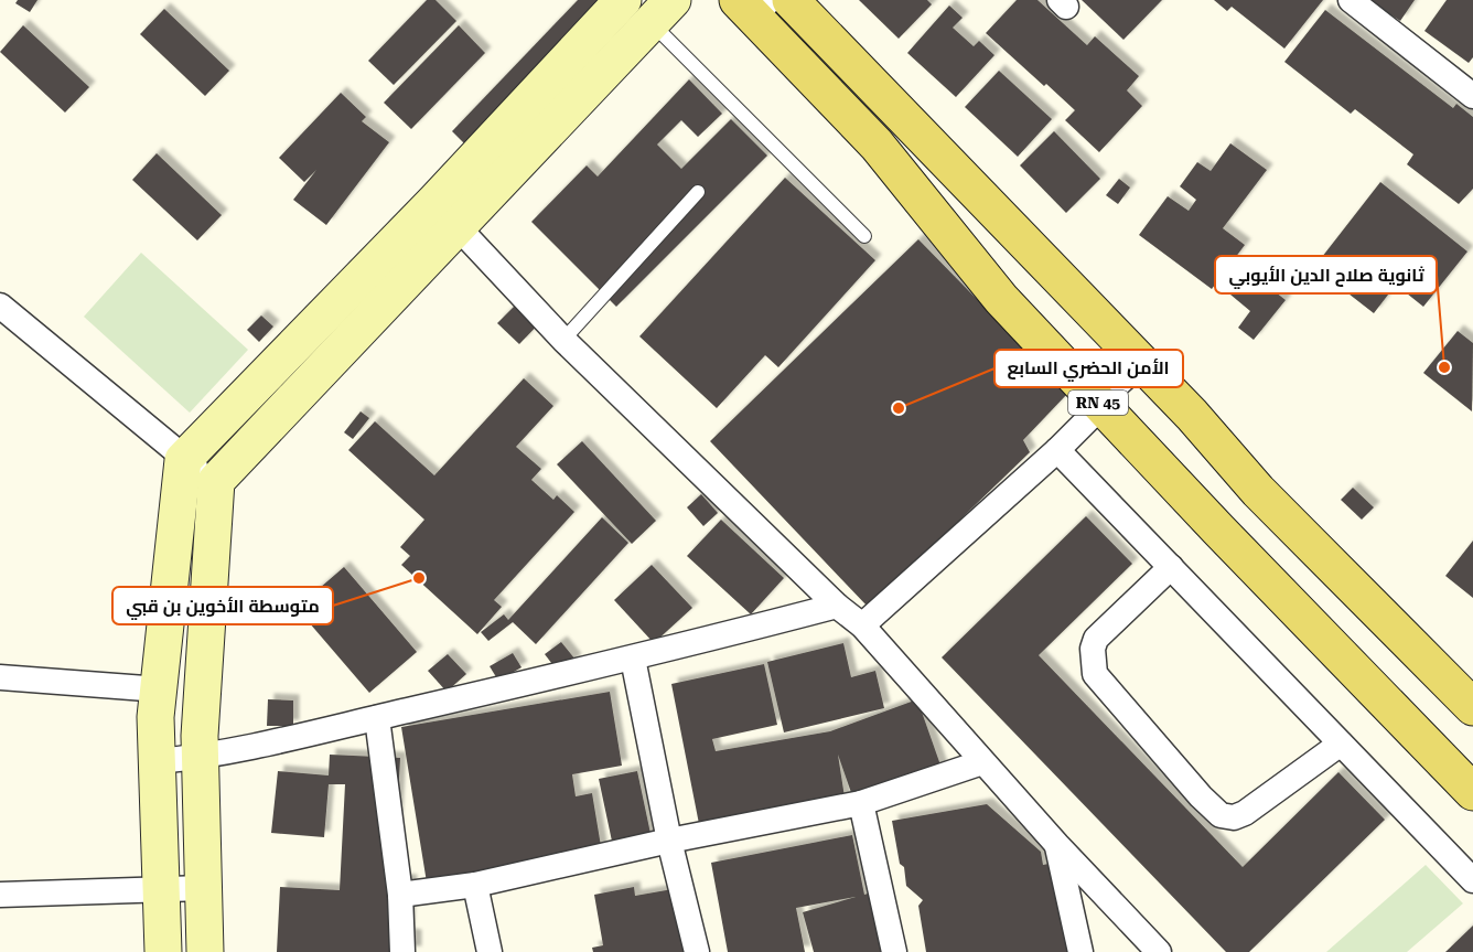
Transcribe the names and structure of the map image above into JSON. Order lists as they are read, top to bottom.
{
  "streets": {
    "main road": ["RN 45"]
  },
  "places": ["ثانوية صلاح الدين الأيوبي", "الأمن الحضري السابع", "متوسطة الأخوين بن قبي"]
}
